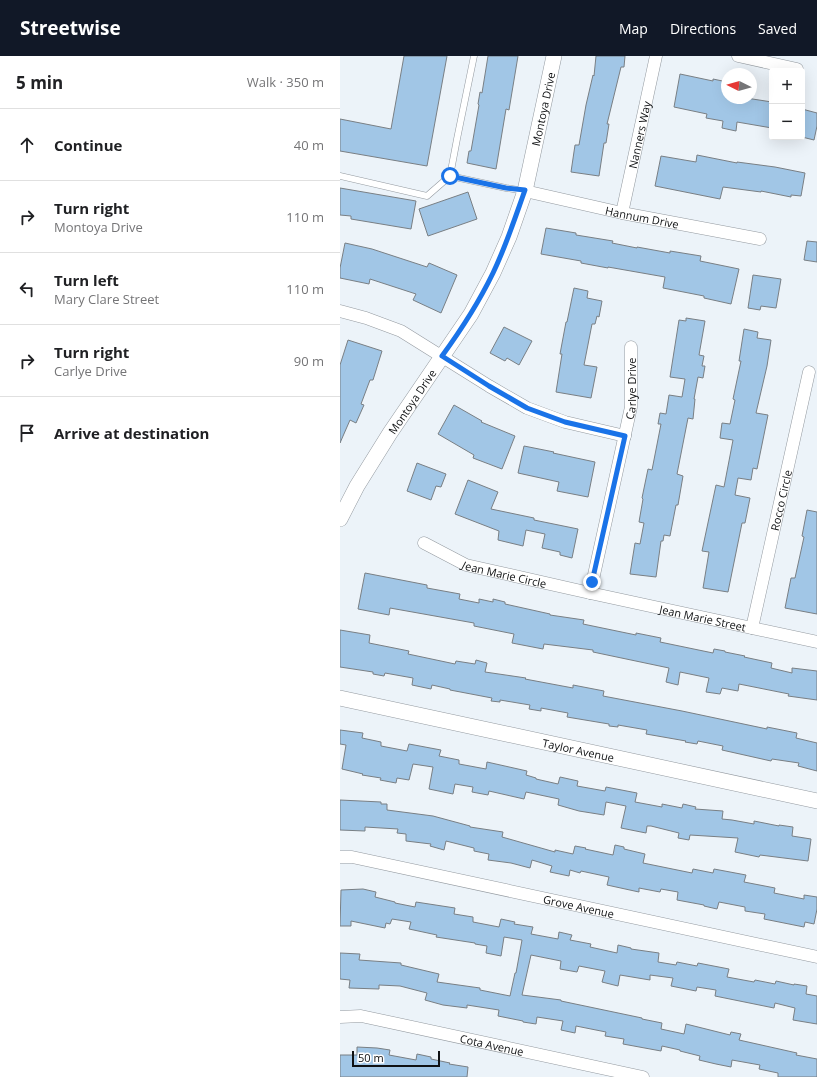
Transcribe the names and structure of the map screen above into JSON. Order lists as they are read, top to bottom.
{
  "streets": {
    "street": [
      "Montoya Drive",
      "Nanners Way",
      "Hannum Drive",
      "Carlye Drive",
      "Rocco Circle",
      "Jean Marie Circle",
      "Jean Marie Street",
      "Taylor Avenue",
      "Grove Avenue",
      "Cota Avenue"
    ]
  },
  "crossings": [
    ["Montoya Drive", "Hannum Drive"],
    ["Nanners Way", "Hannum Drive"],
    ["Carlye Drive", "Jean Marie Circle"],
    ["Carlye Drive", "Jean Marie Street"],
    ["Rocco Circle", "Jean Marie Street"],
    ["Jean Marie Circle", "Jean Marie Street"]
  ],
  "scale_bar": "50 m",
  "north": "left",
  "page": {
    "header": "Streetwise",
    "nav": ["Map", "Directions", "Saved"],
    "heading": ["5 min", "Walk · 350 m"],
    "map_buttons": ["+", "−"],
    "list": [
      ["Continue", "40 m"],
      ["Turn right", "Montoya Drive", "110 m"],
      ["Turn left", "Mary Clare Street", "110 m"],
      ["Turn right", "Carlye Drive", "90 m"],
      "Arrive at destination"
    ],
    "scale": "50 m"
  }
}
